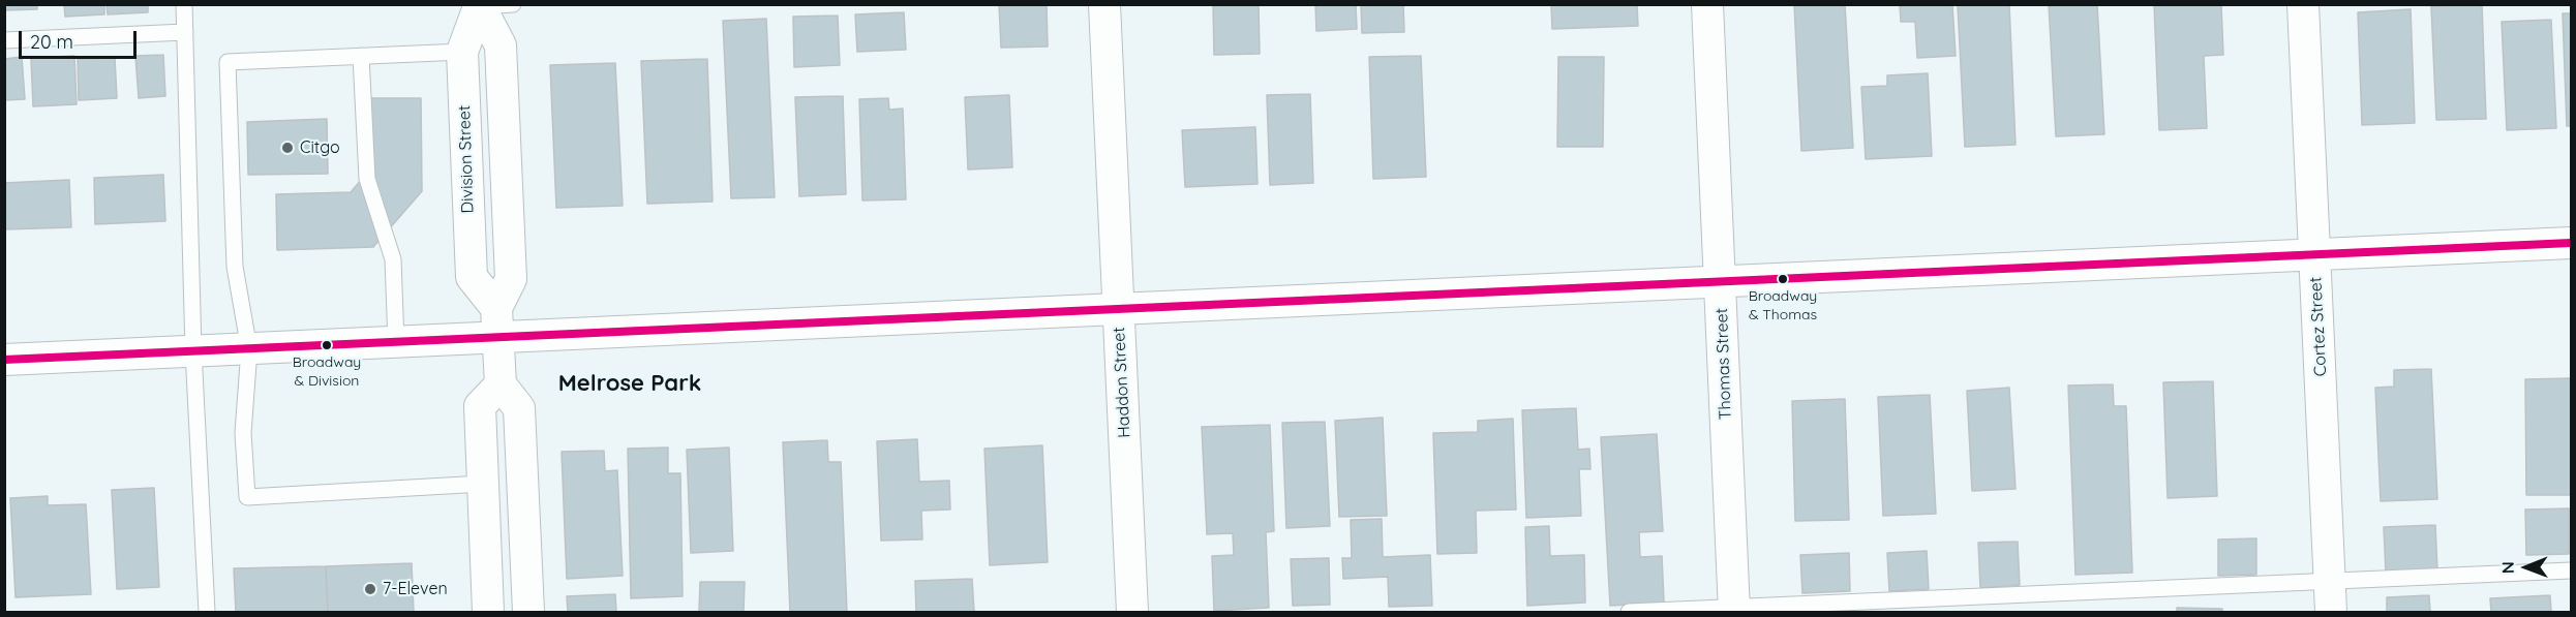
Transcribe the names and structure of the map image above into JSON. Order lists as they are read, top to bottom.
{
  "streets": {
    "street": [
      "Division Street",
      "Cortez Street",
      "Thomas Street",
      "Haddon Street"
    ]
  },
  "districts": ["Melrose Park"],
  "places": [
    "Citgo",
    "Broadway & Thomas",
    "Broadway & Division",
    "7-Eleven"
  ],
  "scale_bar": "20 m",
  "north": "left"
}
